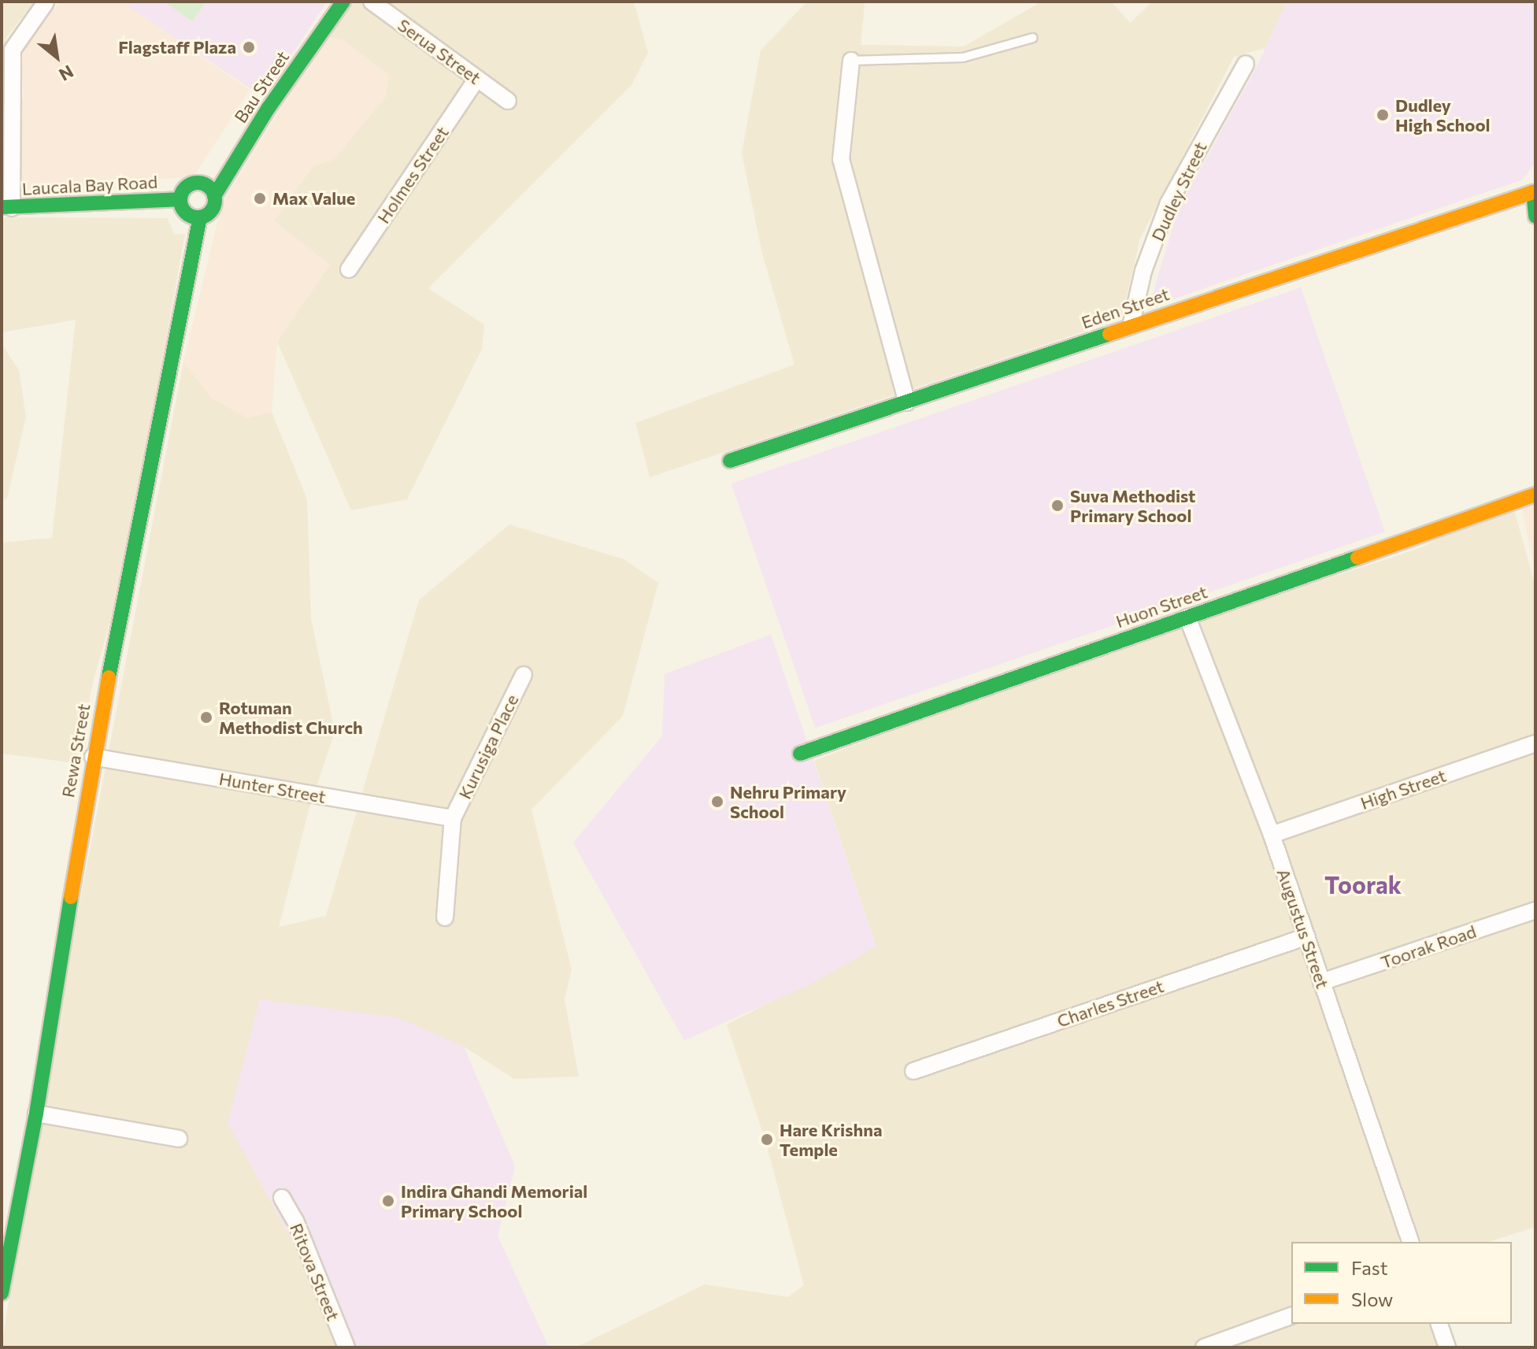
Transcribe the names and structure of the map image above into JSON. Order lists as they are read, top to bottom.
{
  "streets": {
    "main road": [
      "Bau Street",
      "Laucala Bay Road",
      "Eden Street",
      "Huon Street",
      "Rewa Street"
    ],
    "street": [
      "Serua Street",
      "Holmes Street",
      "Dudley Street",
      "Kurusiga Place",
      "Hunter Street",
      "High Street",
      "Augustus Street",
      "Toorak Road",
      "Charles Street",
      "Ritova Street"
    ]
  },
  "crossings": [
    ["Serua Street", "Holmes Street"],
    ["Bau Street", "Laucala Bay Road"],
    ["Bau Street", "Rewa Street"],
    ["Laucala Bay Road", "Rewa Street"],
    ["Dudley Street", "Eden Street"],
    ["Huon Street", "Augustus Street"],
    ["Kurusiga Place", "Hunter Street"],
    ["Rewa Street", "Hunter Street"],
    ["High Street", "Augustus Street"],
    ["Augustus Street", "Toorak Road"],
    ["Augustus Street", "Charles Street"]
  ],
  "districts": ["Toorak"],
  "places": [
    "Flagstaff Plaza",
    "Dudley High School",
    "Max Value",
    "Suva Methodist Primary School",
    "Rotuman Methodist Church",
    "Nehru Primary School",
    "Hare Krishna Temple",
    "Indira Ghandi Memorial Primary School"
  ],
  "legend": ["Fast", "Slow"],
  "north": "bottom right"
}
